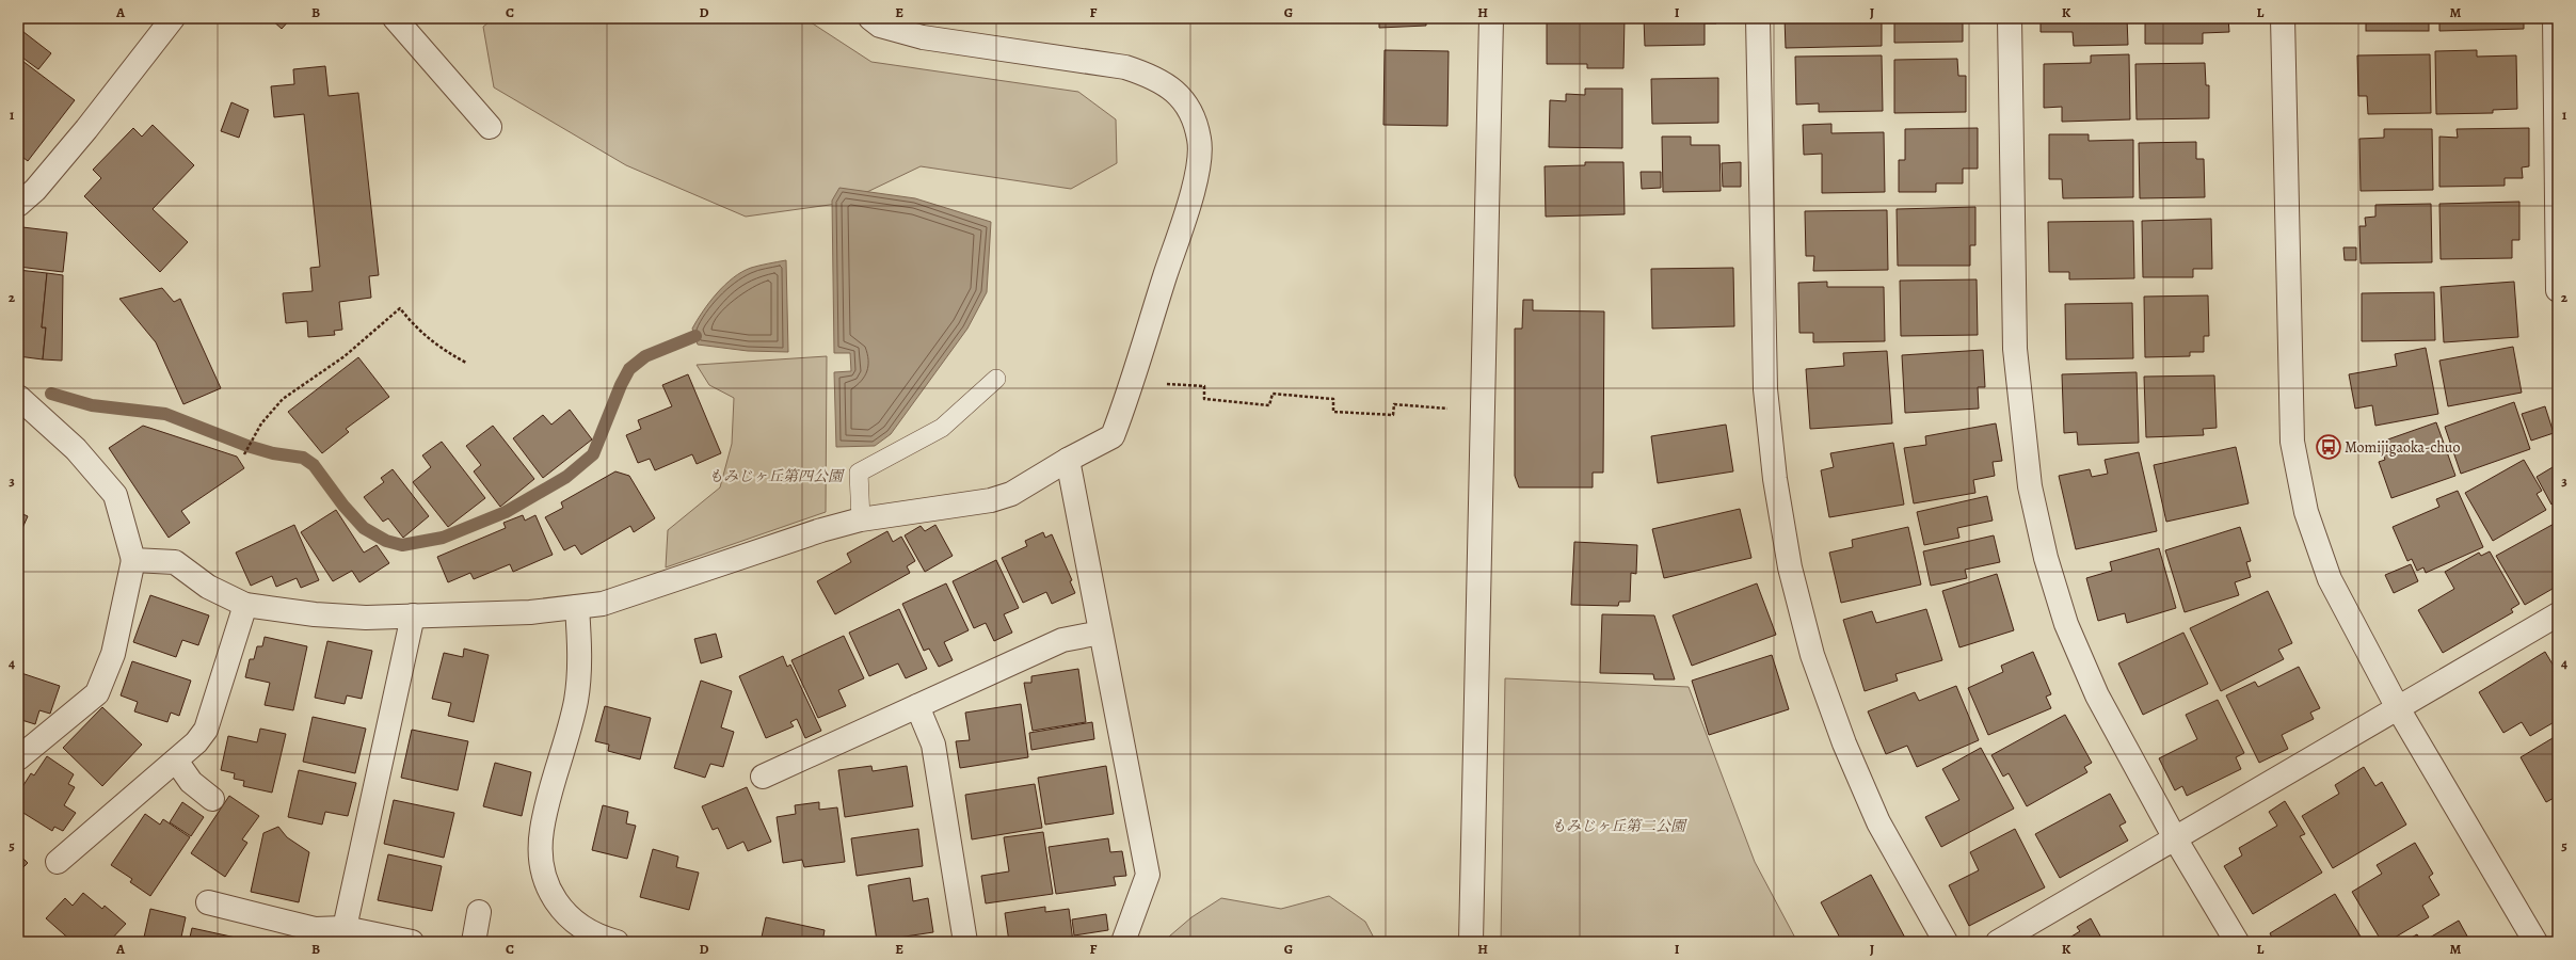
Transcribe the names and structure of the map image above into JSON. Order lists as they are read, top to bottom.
{
  "parks": ["もみじヶ丘第四公園", "もみじヶ丘第二公園"],
  "places": {
    "bus stop": ["Momijigaoka-chuo"]
  },
  "grid": {
    "columns": [
      "A",
      "B",
      "C",
      "D",
      "E",
      "F",
      "G",
      "H",
      "I",
      "J",
      "K",
      "L",
      "M"
    ],
    "rows": [
      "1",
      "2",
      "3",
      "4",
      "5"
    ]
  }
}
